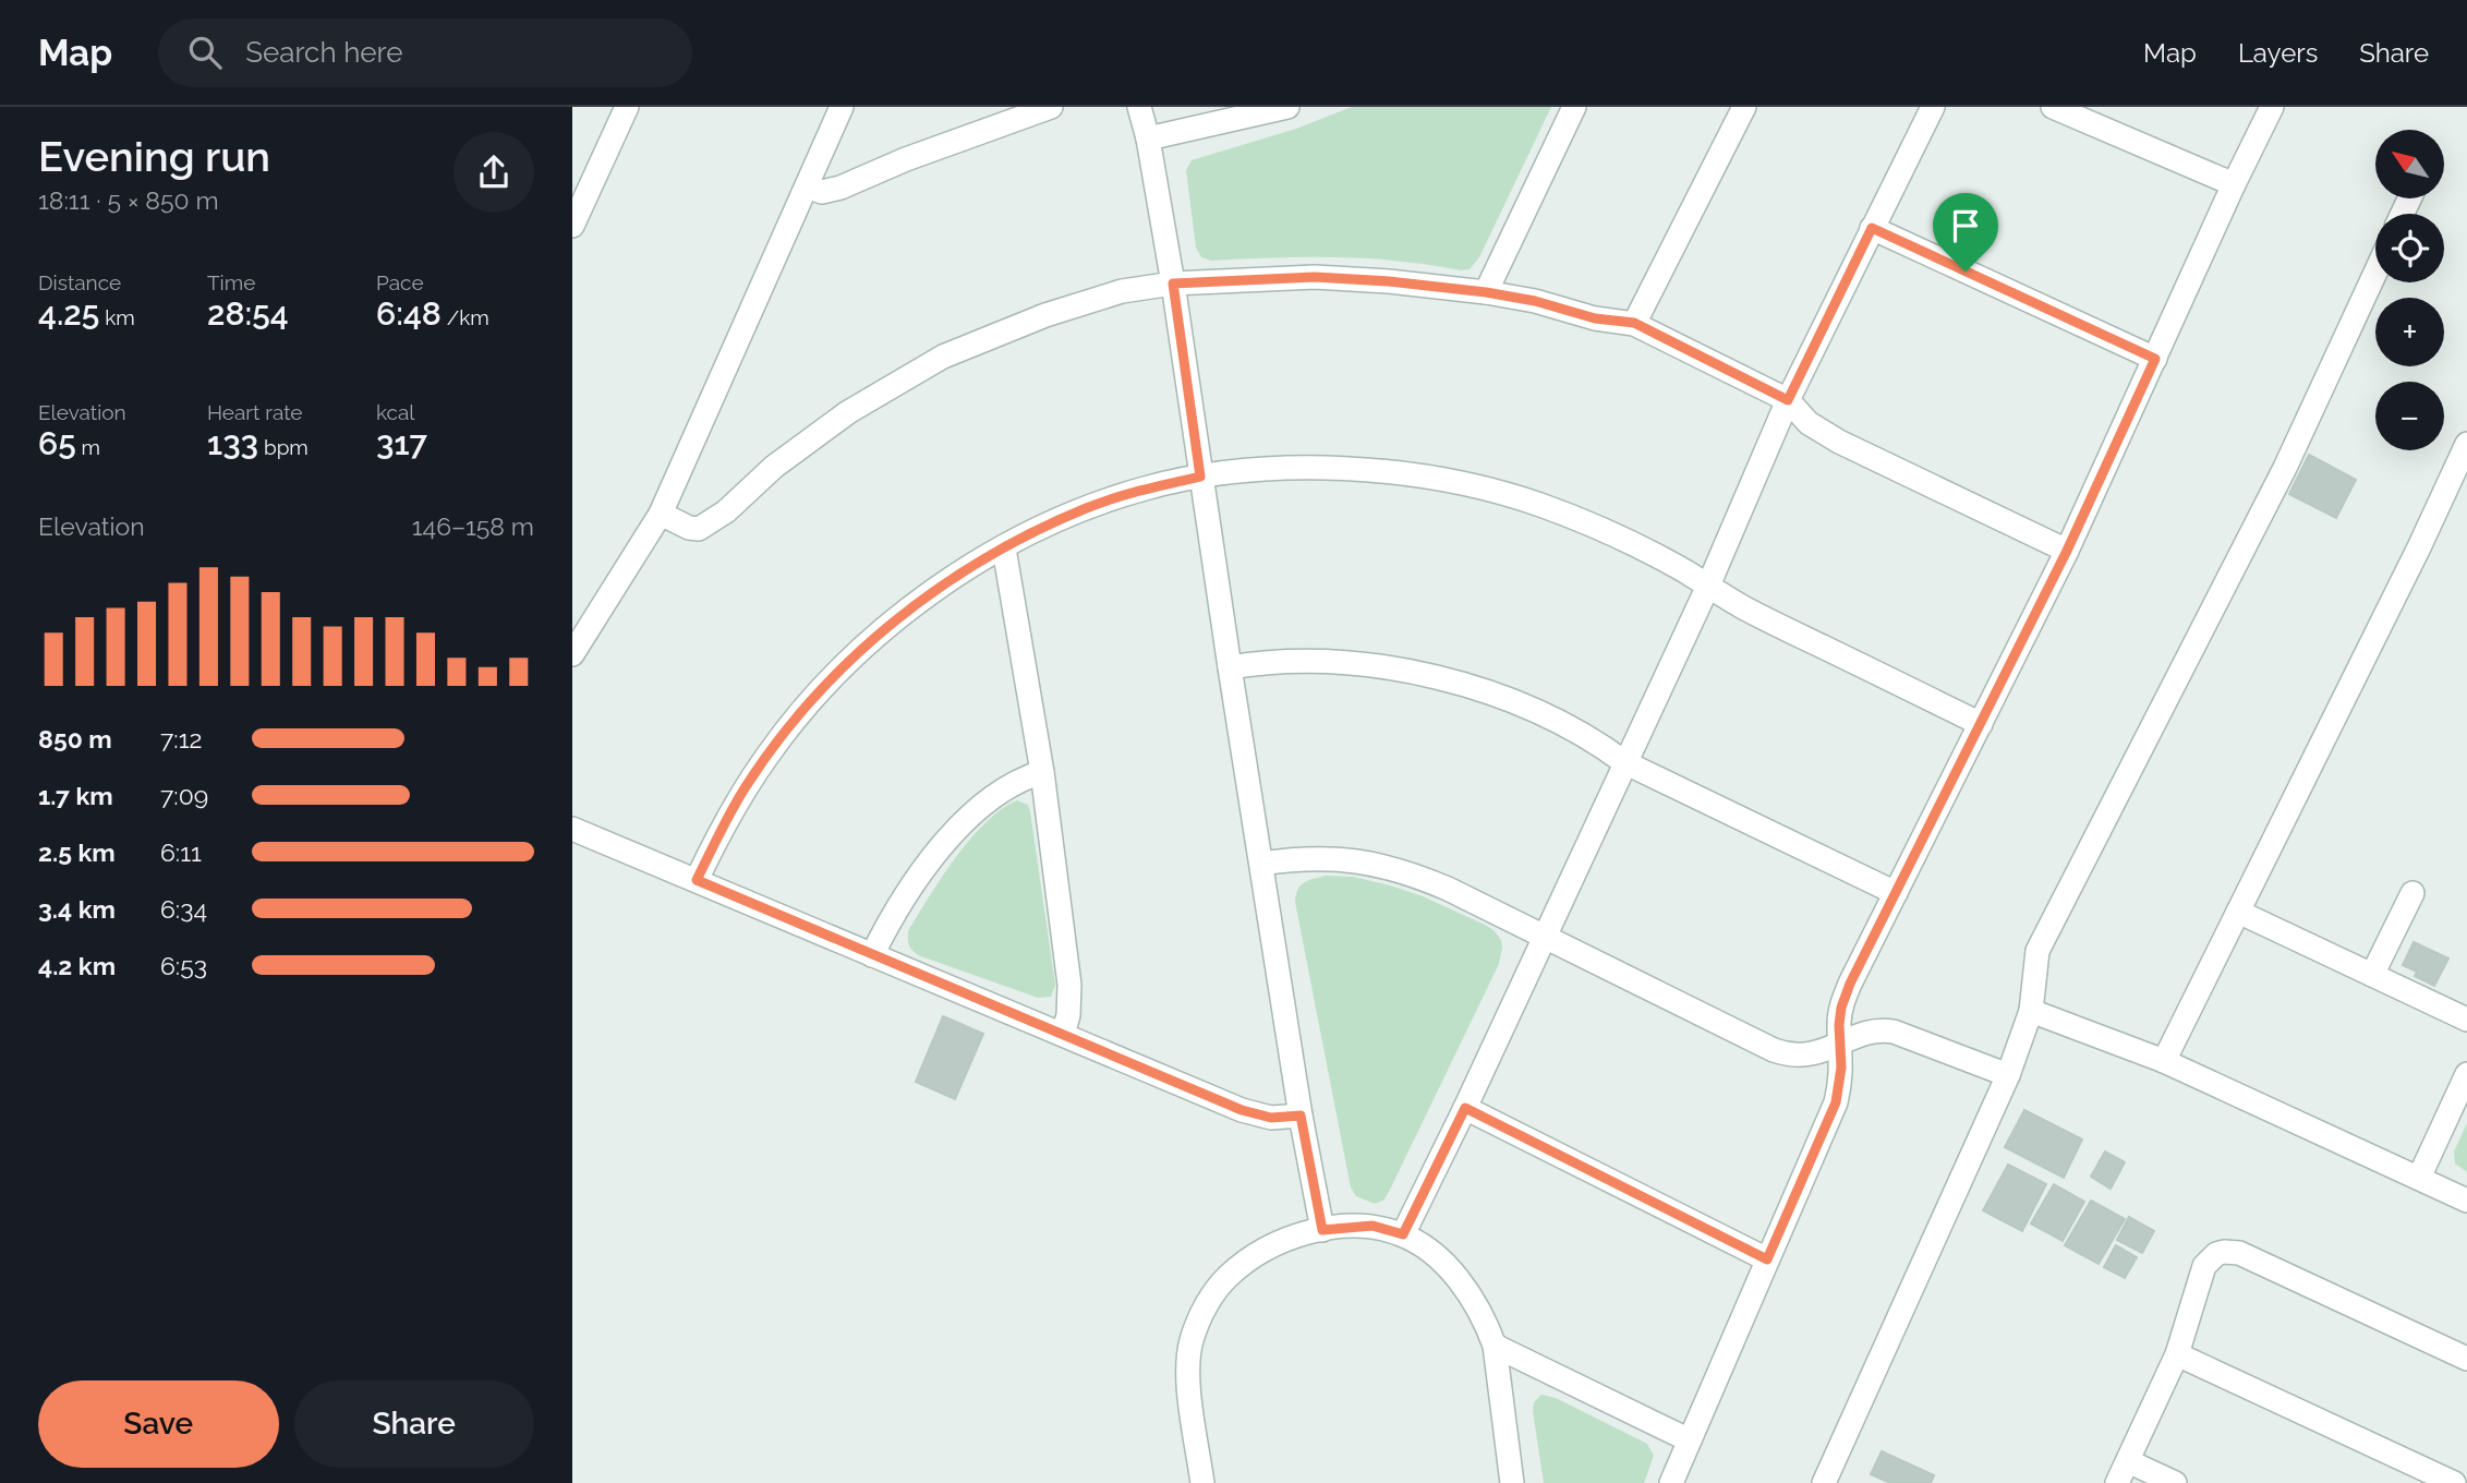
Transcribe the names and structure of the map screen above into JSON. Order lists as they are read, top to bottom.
{
  "north": "top left",
  "page": {
    "header": "Map",
    "search": "Search here",
    "nav": ["Map", "Layers", "Share"],
    "heading": ["Evening run", "18:11 · 5 × 850 m"],
    "map_buttons": ["+", "−"],
    "stats": [
      ["Distance", "4.25 km"],
      ["Time", "28:54"],
      ["Pace", "6:48 /km"],
      ["Elevation", "65 m"],
      ["Heart rate", "133 bpm"],
      ["kcal", "317"]
    ],
    "chart": ["Elevation", "146–158 m"],
    "list": [
      {
        "name": "850 m",
        "note": "7:12"
      },
      {
        "name": "1.7 km",
        "note": "7:09"
      },
      {
        "name": "2.5 km",
        "note": "6:11"
      },
      {
        "name": "3.4 km",
        "note": "6:34"
      },
      {
        "name": "4.2 km",
        "note": "6:53"
      }
    ],
    "buttons": ["Save", "Share"]
  }
}
